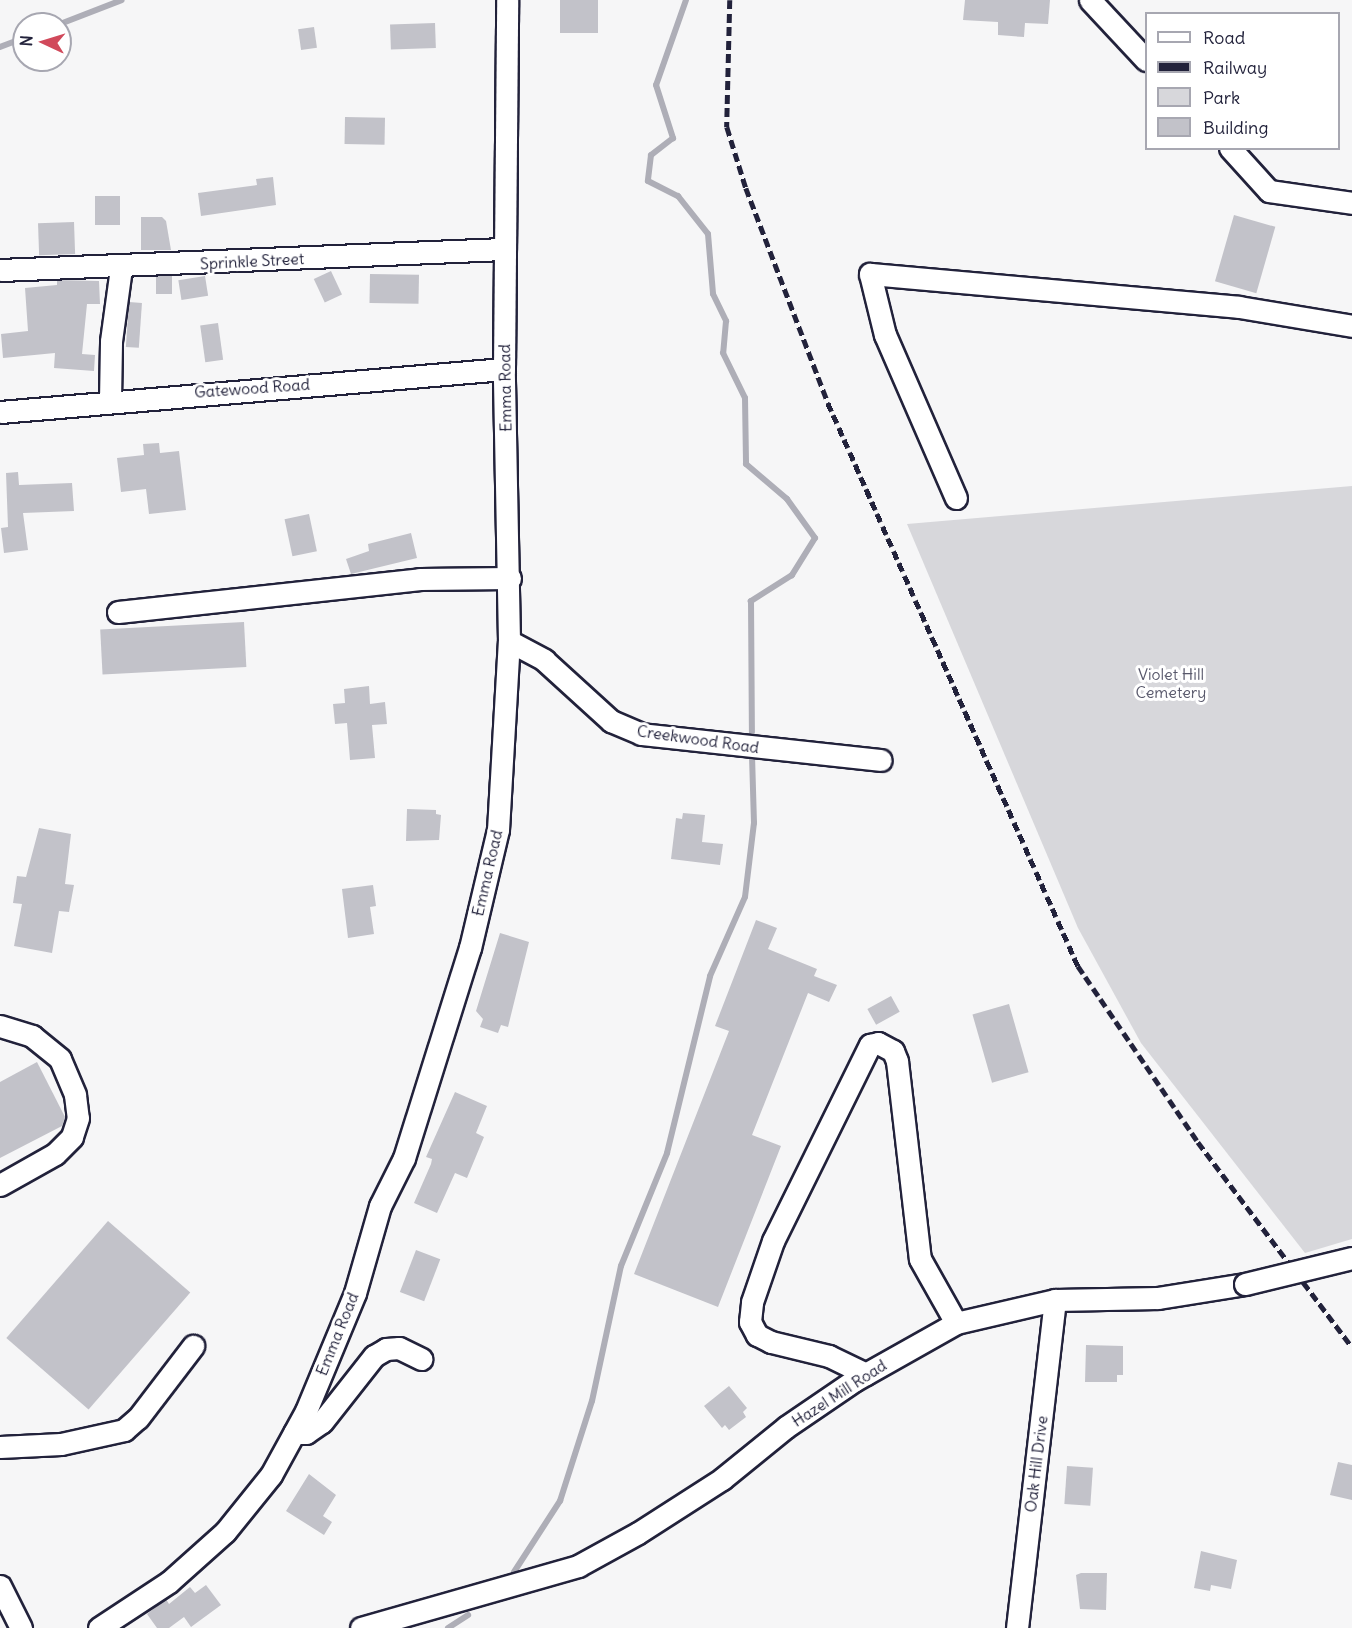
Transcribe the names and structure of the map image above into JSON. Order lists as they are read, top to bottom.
{
  "streets": {
    "street": [
      "Sprinkle Street",
      "Gatewood Road",
      "Emma Road",
      "Creekwood Road",
      "Hazel Mill Road",
      "Oak Hill Drive"
    ]
  },
  "crossings": [
    ["Sprinkle Street", "Emma Road"],
    ["Gatewood Road", "Emma Road"],
    ["Emma Road", "Creekwood Road"],
    ["Hazel Mill Road", "Oak Hill Drive"]
  ],
  "parks": ["Violet Hill Cemetery"],
  "legend": [
    "Road",
    "Railway",
    "Park",
    "Building"
  ],
  "north": "left"
}
